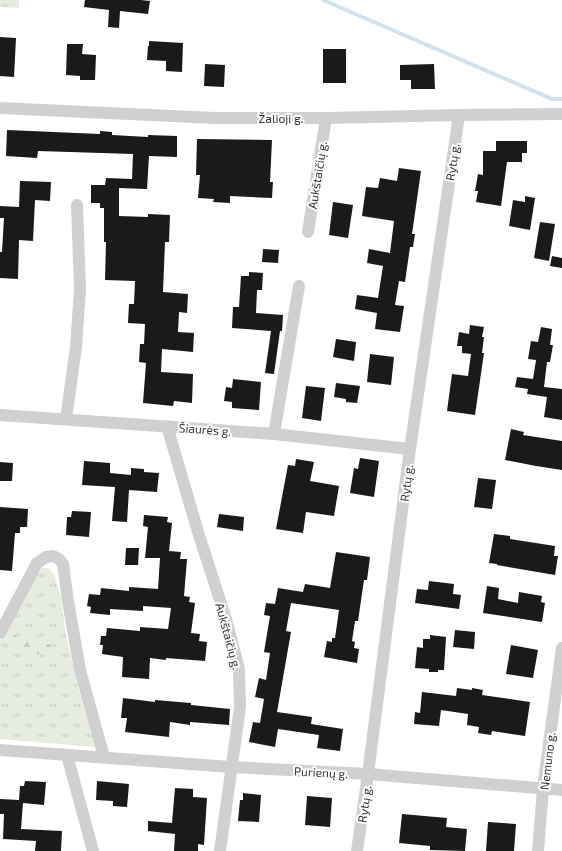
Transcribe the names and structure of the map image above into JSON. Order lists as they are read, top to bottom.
{
  "streets": {
    "street": [
      "Žalioji g.",
      "Rytų g.",
      "Aukštaičių g.",
      "Šiaurės g.",
      "Nemuno g.",
      "Purienų g."
    ]
  },
  "crossings": [
    ["Žalioji g.", "Rytų g."],
    ["Žalioji g.", "Aukštaičių g."],
    ["Rytų g.", "Šiaurės g."],
    ["Rytų g.", "Purienų g."],
    ["Aukštaičių g.", "Šiaurės g."],
    ["Aukštaičių g.", "Purienų g."],
    ["Nemuno g.", "Purienų g."]
  ]
}
